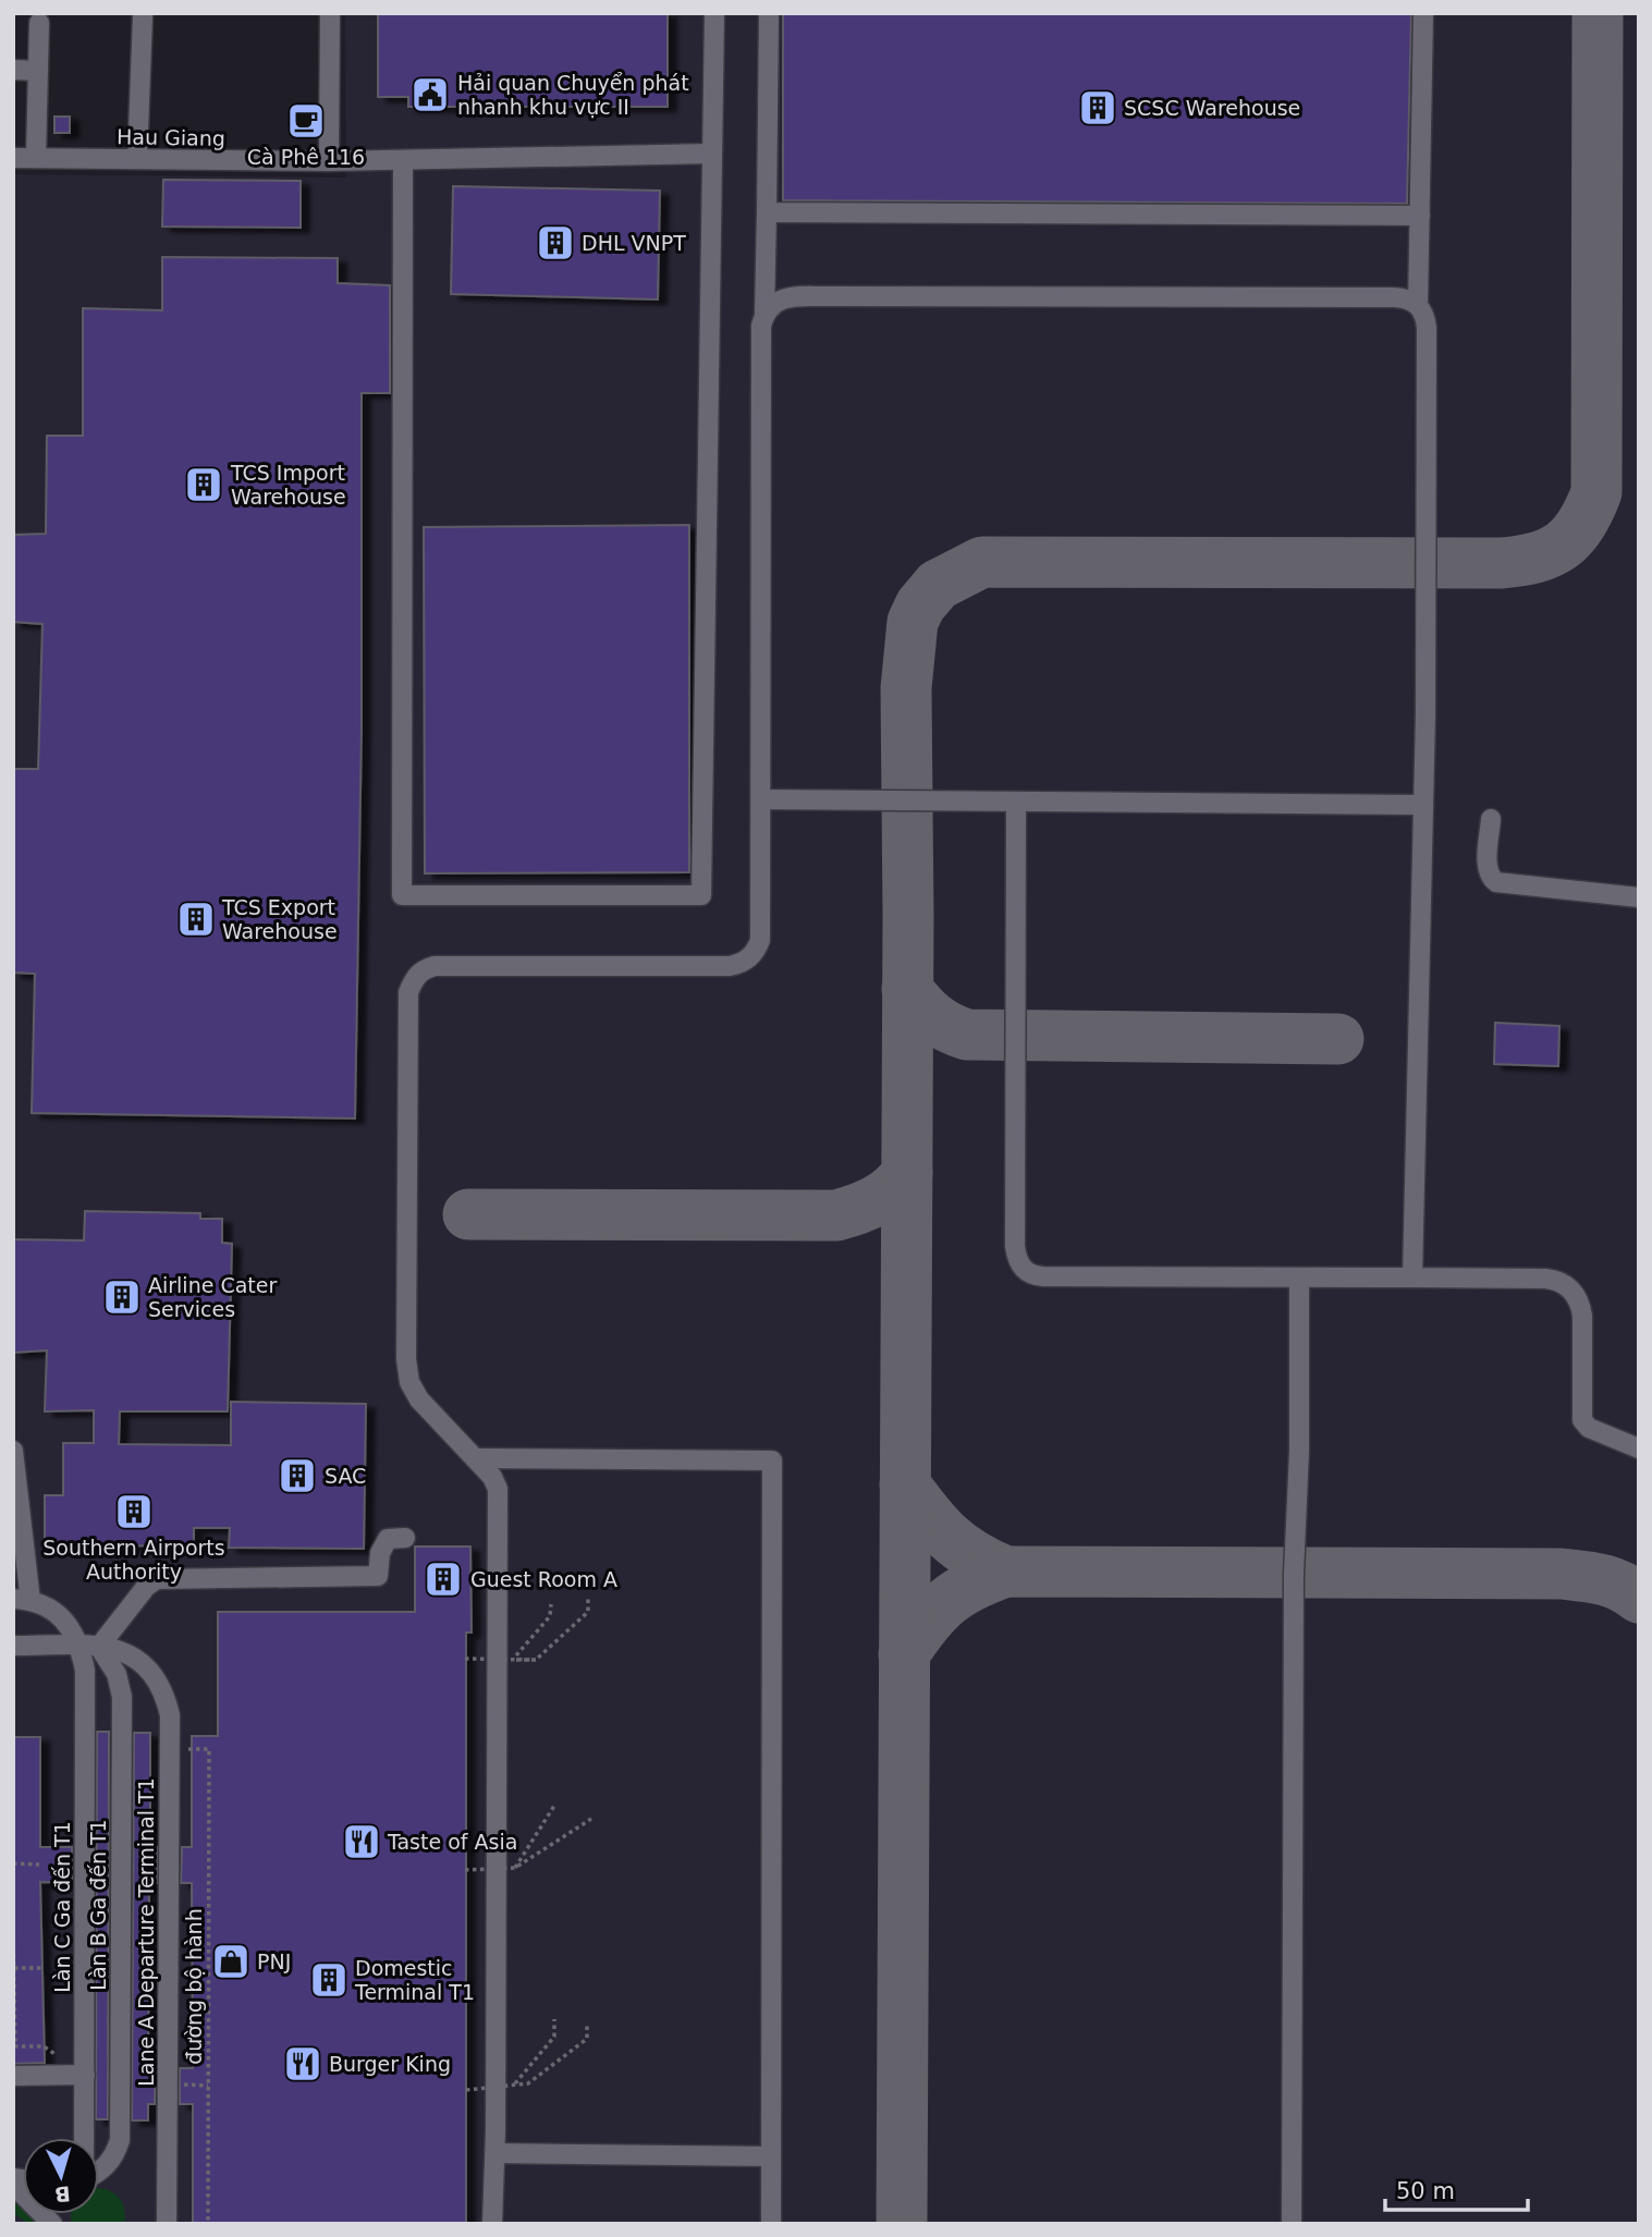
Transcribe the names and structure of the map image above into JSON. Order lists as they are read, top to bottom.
{
  "streets": {
    "street": [
      "Hau Giang",
      "Làn B Ga đến T1",
      "Làn C Ga đến T1",
      "Lane A Departure Terminal T1"
    ],
    "path": ["đường bộ hành"]
  },
  "crossings": [
    ["Làn B Ga đến T1", "Làn C Ga đến T1"],
    ["Làn B Ga đến T1", "Lane A Departure Terminal T1"],
    ["Làn C Ga đến T1", "Lane A Departure Terminal T1"]
  ],
  "places": {
    "public building": ["Hải quan Chuyển phát nhanh khu vực II"],
    "building": [
      "SCSC Warehouse",
      "DHL VNPT",
      "TCS Import Warehouse",
      "TCS Export Warehouse",
      "Airline Cater Services",
      "SAC",
      "Southern Airports Authority",
      "Guest Room A",
      "Domestic Terminal T1"
    ],
    "cafe": ["Cà Phê 116"],
    "restaurant": ["Taste of Asia", "Burger King"],
    "shop": ["PNJ"]
  },
  "scale_bar": "50 m",
  "north": "bottom"
}
